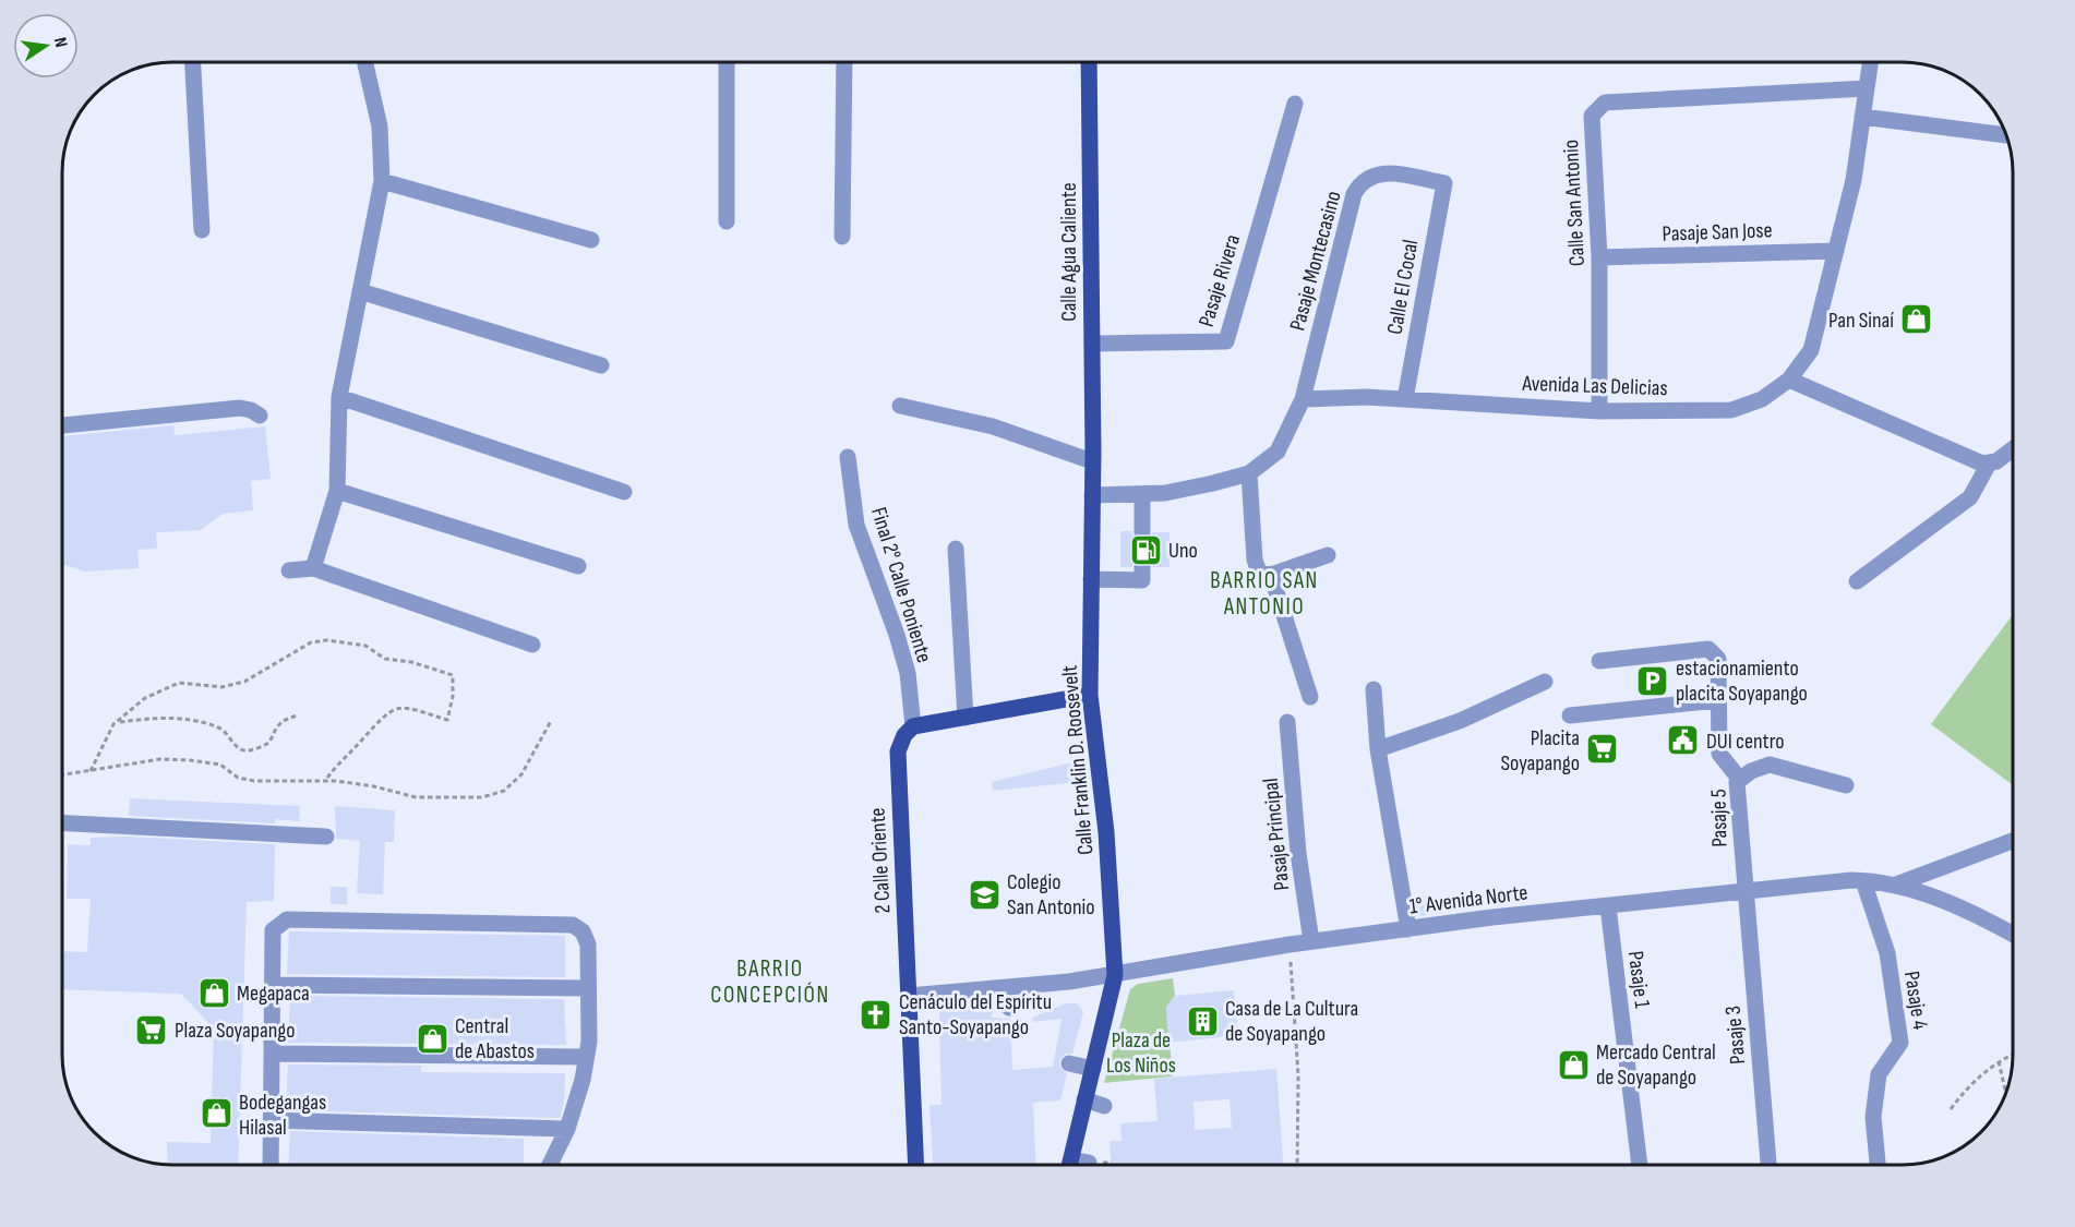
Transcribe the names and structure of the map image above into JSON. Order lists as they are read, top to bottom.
{
  "streets": {
    "main road": ["Calle Agua Caliente", "Calle Franklin D. Roosevelt", "2 Calle Oriente"],
    "street": [
      "Calle San Antonio",
      "Pasaje San Jose",
      "Pasaje Montecasino",
      "Pasaje Rivera",
      "Calle El Cocal",
      "Avenida Las Delicias",
      "Final 2° Calle Poniente",
      "Pasaje 5",
      "Pasaje Principal",
      "1° Avenida Norte",
      "Pasaje 1",
      "Pasaje 4",
      "Pasaje 3"
    ]
  },
  "crossings": [
    ["Calle San Antonio", "Pasaje San Jose"],
    ["Calle San Antonio", "Avenida Las Delicias"],
    ["Pasaje San Jose", "Avenida Las Delicias"],
    ["Calle Agua Caliente", "Pasaje Rivera"],
    ["Calle Agua Caliente", "Calle Franklin D. Roosevelt"],
    ["Pasaje Montecasino", "Calle El Cocal"],
    ["Pasaje Montecasino", "Avenida Las Delicias"],
    ["Calle El Cocal", "Avenida Las Delicias"],
    ["Final 2° Calle Poniente", "2 Calle Oriente"],
    ["Calle Franklin D. Roosevelt", "1° Avenida Norte"],
    ["Pasaje 5", "1° Avenida Norte"],
    ["Pasaje 5", "Pasaje 3"],
    ["Pasaje Principal", "1° Avenida Norte"],
    ["2 Calle Oriente", "1° Avenida Norte"],
    ["1° Avenida Norte", "Pasaje 1"],
    ["1° Avenida Norte", "Pasaje 4"],
    ["1° Avenida Norte", "Pasaje 3"]
  ],
  "districts": ["BARRIO SAN ANTONIO", "BARRIO CONCEPCIÓN"],
  "parks": ["Plaza de Los Niños"],
  "places": {
    "shop": [
      "Pan Sinaí",
      "Megapaca",
      "Central de Abastos",
      "Mercado Central de Soyapango",
      "Bodegangas Hilasal"
    ],
    "fuel station": ["Uno"],
    "parking": ["estacionamiento placita Soyapango"],
    "public building": ["DUI centro"],
    "supermarket": ["Placita Soyapango", "Plaza Soyapango"],
    "school or university": ["Colegio San Antonio"],
    "church": ["Cenáculo del Espíritu Santo-Soyapango"],
    "building": ["Casa de La Cultura de Soyapango"]
  },
  "north": "right"
}
